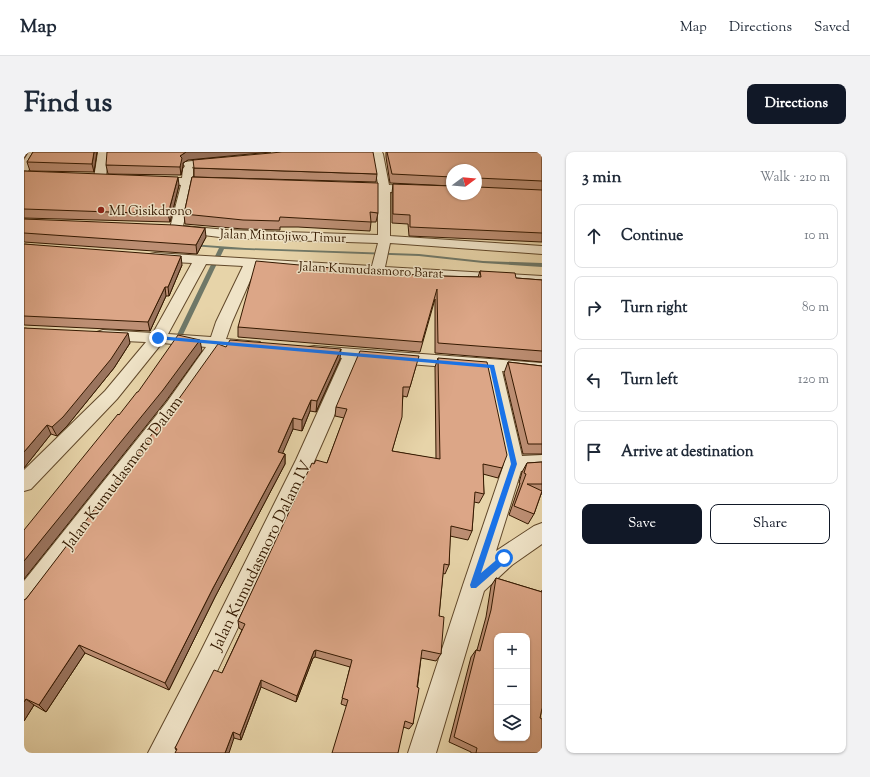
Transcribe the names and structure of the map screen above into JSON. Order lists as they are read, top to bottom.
{
  "streets": {
    "street": [
      "Jalan Mintojiwo Timur",
      "Jalan Kumudasmoro Barat",
      "Jalan Kumudasmoro Dalam",
      "Jalan Kumudasmoro Dalam IV"
    ]
  },
  "crossings": [
    ["Jalan Kumudasmoro Barat", "Jalan Kumudasmoro Dalam"]
  ],
  "places": ["MI Gisikdrono"],
  "north": "right",
  "page": {
    "header": "Map",
    "nav": ["Map", "Directions", "Saved"],
    "title": "Find us",
    "buttons": [
      "Directions",
      ["Save", "Share"]
    ],
    "heading": ["3 min", "Walk · 210 m"],
    "list": [
      ["Continue", "10 m"],
      ["Turn right", "80 m"],
      ["Turn left", "120 m"],
      "Arrive at destination"
    ],
    "map_buttons": ["+", "−"]
  }
}
